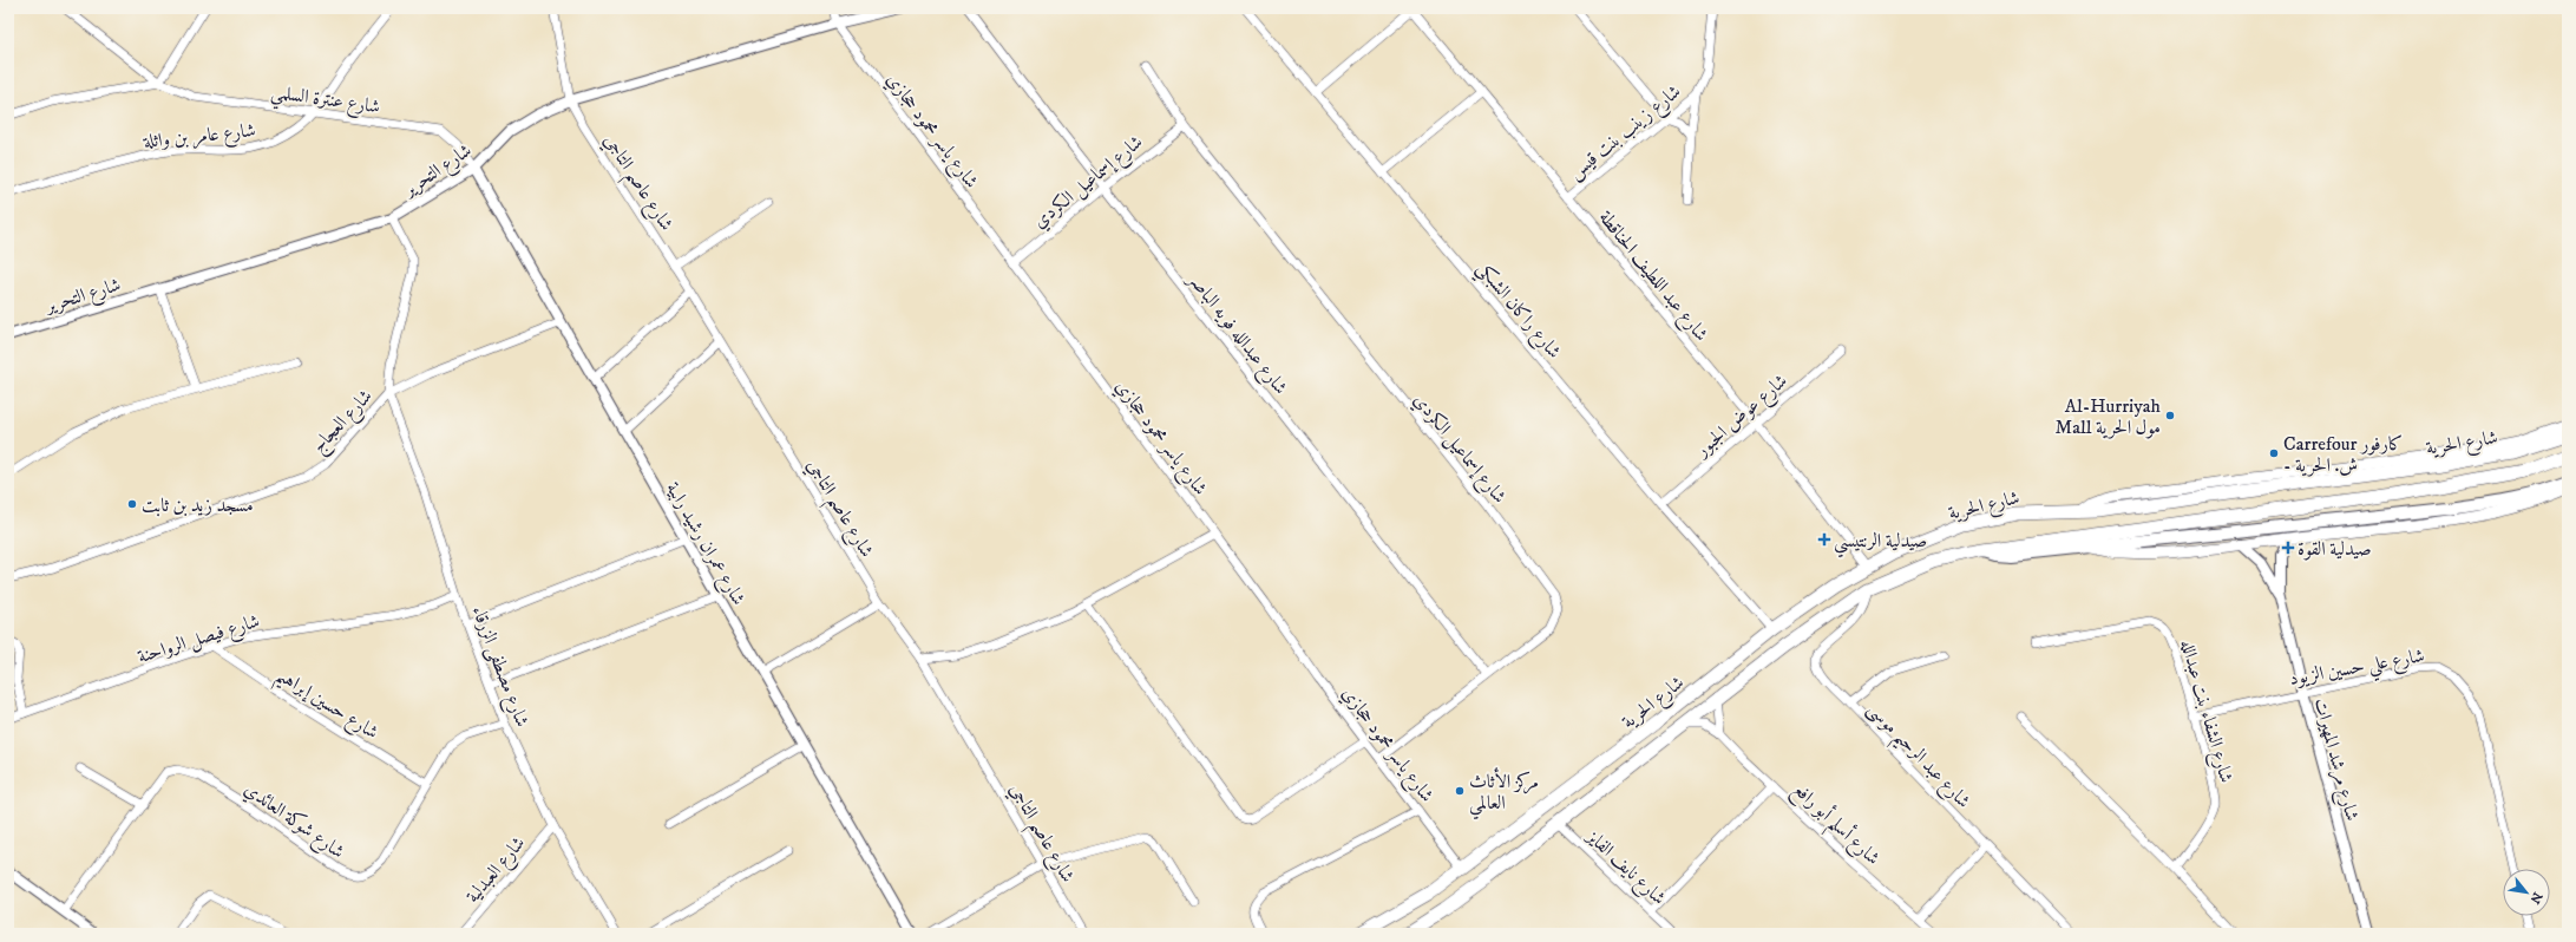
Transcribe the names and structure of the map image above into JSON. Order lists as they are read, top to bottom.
{
  "streets": {
    "highway": ["شارع الحرية"],
    "street": [
      "شارع عنترة السلمي",
      "شارع ياسر محمود حجازي",
      "شارع زينب بنت قيس",
      "شارع عامر بن واثلة",
      "شارع التحرير",
      "شارع إسماعيل الكردي",
      "شارع عاصم التاجي",
      "شارع عبد اللطيف الحناقطة",
      "شارع راكان الشبكي",
      "شارع عبدالله فويه الباصر",
      "شارع عوض الجبور",
      "شارع العجاج",
      "شارع عمران رشيد رابية",
      "شارع فيصل الرواحنة",
      "شارع مصطفى الزرقاء",
      "شارع علي حسين الزيود",
      "شارع حسين إبراهيم",
      "شارع الشفاء بنت عبدالله",
      "شارع عبد الرحيم موسى",
      "شارع مرشد المهيرات",
      "شارع شوكة العائدي",
      "شارع أسلم أبو رافع",
      "شارع نايف الفايز",
      "شارع العبدلية"
    ]
  },
  "crossings": [
    ["شارع عنترة السلمي", "شارع عامر بن واثلة"],
    ["شارع عنترة السلمي", "شارع التحرير"],
    ["شارع عنترة السلمي", "شارع عمران رشيد رابية"],
    ["شارع ياسر محمود حجازي", "شارع التحرير"],
    ["شارع ياسر محمود حجازي", "شارع إسماعيل الكردي"],
    ["شارع ياسر محمود حجازي", "شارع الحرية"],
    ["شارع زينب بنت قيس", "شارع عبد اللطيف الحناقطة"],
    ["شارع التحرير", "شارع عاصم التاجي"],
    ["شارع التحرير", "شارع عمران رشيد رابية"],
    ["شارع إسماعيل الكردي", "شارع عبدالله فويه الباصر"],
    ["شارع عبد اللطيف الحناقطة", "شارع عوض الجبور"],
    ["شارع عبد اللطيف الحناقطة", "شارع الحرية"],
    ["شارع راكان الشبكي", "شارع عوض الجبور"],
    ["شارع راكان الشبكي", "شارع الحرية"],
    ["شارع العجاج", "شارع عمران رشيد رابية"],
    ["شارع العجاج", "شارع مصطفى الزرقاء"],
    ["شارع الحرية", "شارع عبد الرحيم موسى"],
    ["شارع الحرية", "شارع أسلم أبو رافع"],
    ["شارع الحرية", "شارع نايف الفايز"],
    ["شارع فيصل الرواحنة", "شارع مصطفى الزرقاء"],
    ["شارع فيصل الرواحنة", "شارع حسين إبراهيم"],
    ["شارع مصطفى الزرقاء", "شارع شوكة العائدي"],
    ["شارع مصطفى الزرقاء", "شارع العبدلية"],
    ["شارع علي حسين الزيود", "شارع الشفاء بنت عبدالله"],
    ["شارع علي حسين الزيود", "شارع مرشد المهيرات"],
    ["شارع حسين إبراهيم", "شارع شوكة العائدي"]
  ],
  "places": {
    "other": [
      "ِAl-Hurriyah Mall مول الحرية",
      "Carrefour كارفور - ش. الحرية",
      "مسجد زيد بن ثابت",
      "مركز الأثاث العالمي"
    ],
    "health": ["صيدلية الرنتيسي", "صيدلية القوة"]
  },
  "north": "bottom right"
}
